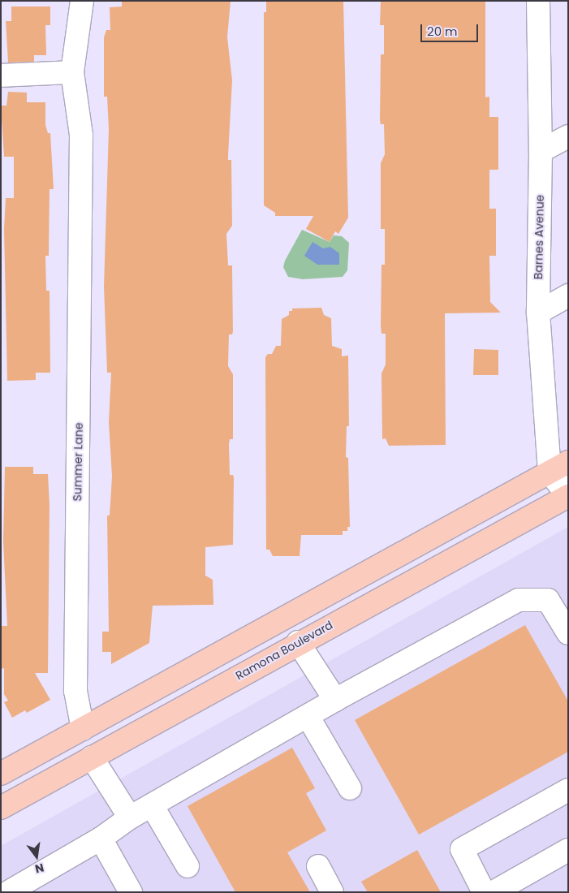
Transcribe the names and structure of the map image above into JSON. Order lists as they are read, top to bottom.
{
  "streets": {
    "main road": ["Ramona Boulevard"],
    "street": ["Barnes Avenue", "Summer Lane"]
  },
  "scale_bar": "20 m",
  "north": "bottom"
}
